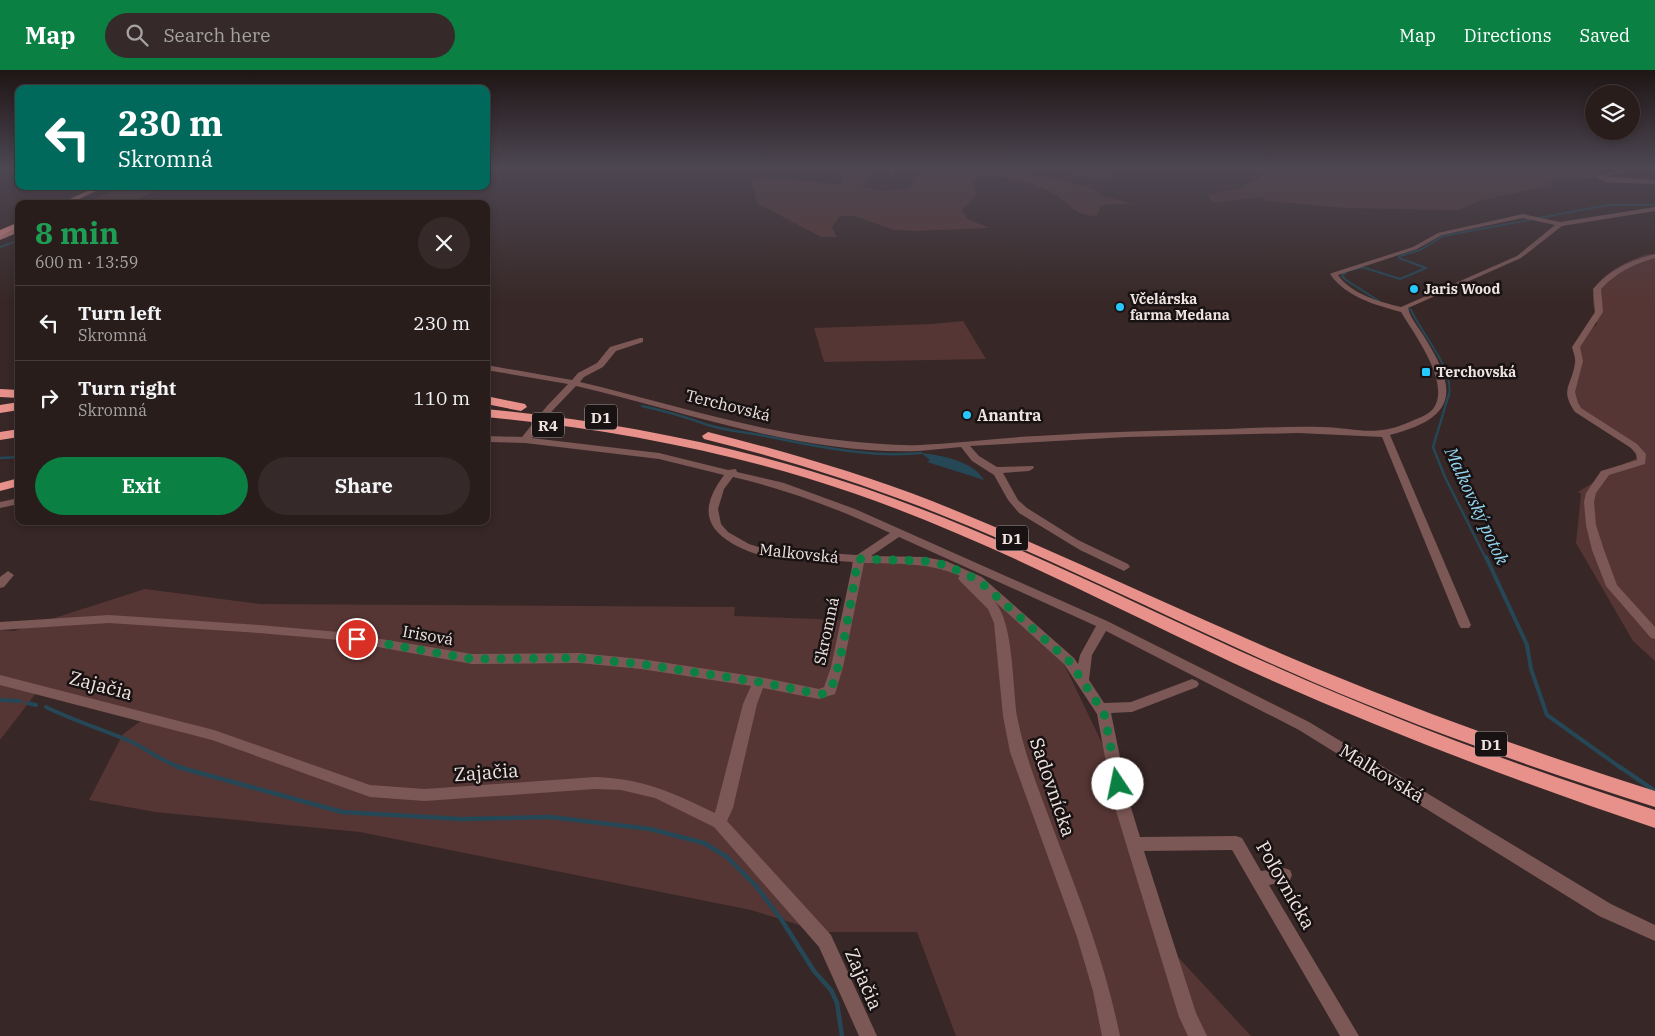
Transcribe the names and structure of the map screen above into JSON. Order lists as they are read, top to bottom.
{
  "streets": {
    "highway": ["D1", "R4"],
    "street": [
      "Terchovská",
      "Malkovská",
      "Skromná",
      "Irisová",
      "Zajačia",
      "Sadovnícka",
      "Poľovnícka"
    ]
  },
  "crossings": [
    ["D1", "R4"],
    ["Malkovská", "Skromná"],
    ["Malkovská", "Sadovnícka"],
    ["Malkovská", "Poľovnícka"],
    ["Skromná", "Irisová"]
  ],
  "water": ["Malkovský potok"],
  "places": {
    "other": ["Jaris Wood", "Včelárska farma Medana", "Anantra"],
    "transit": ["Terchovská"]
  },
  "page": {
    "header": "Map",
    "search": "Search here",
    "nav": ["Map", "Directions", "Saved"],
    "turn": ["230 m", "Skromná"],
    "heading": ["8 min", "600 m · 13:59"],
    "list": [
      {
        "name": "Turn left",
        "note": "Skromná",
        "value": "230 m"
      },
      {
        "name": "Turn right",
        "note": "Skromná",
        "value": "110 m"
      }
    ],
    "buttons": ["Exit", "Share"]
  }
}
